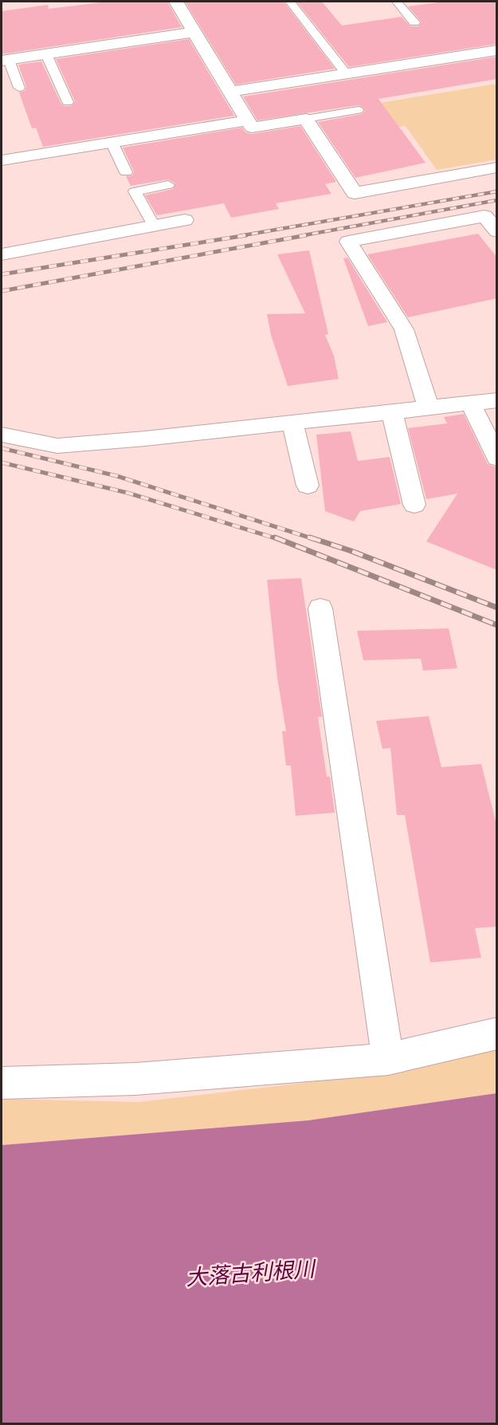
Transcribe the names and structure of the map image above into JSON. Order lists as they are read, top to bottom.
{
  "water": ["大落古利根川"]
}
